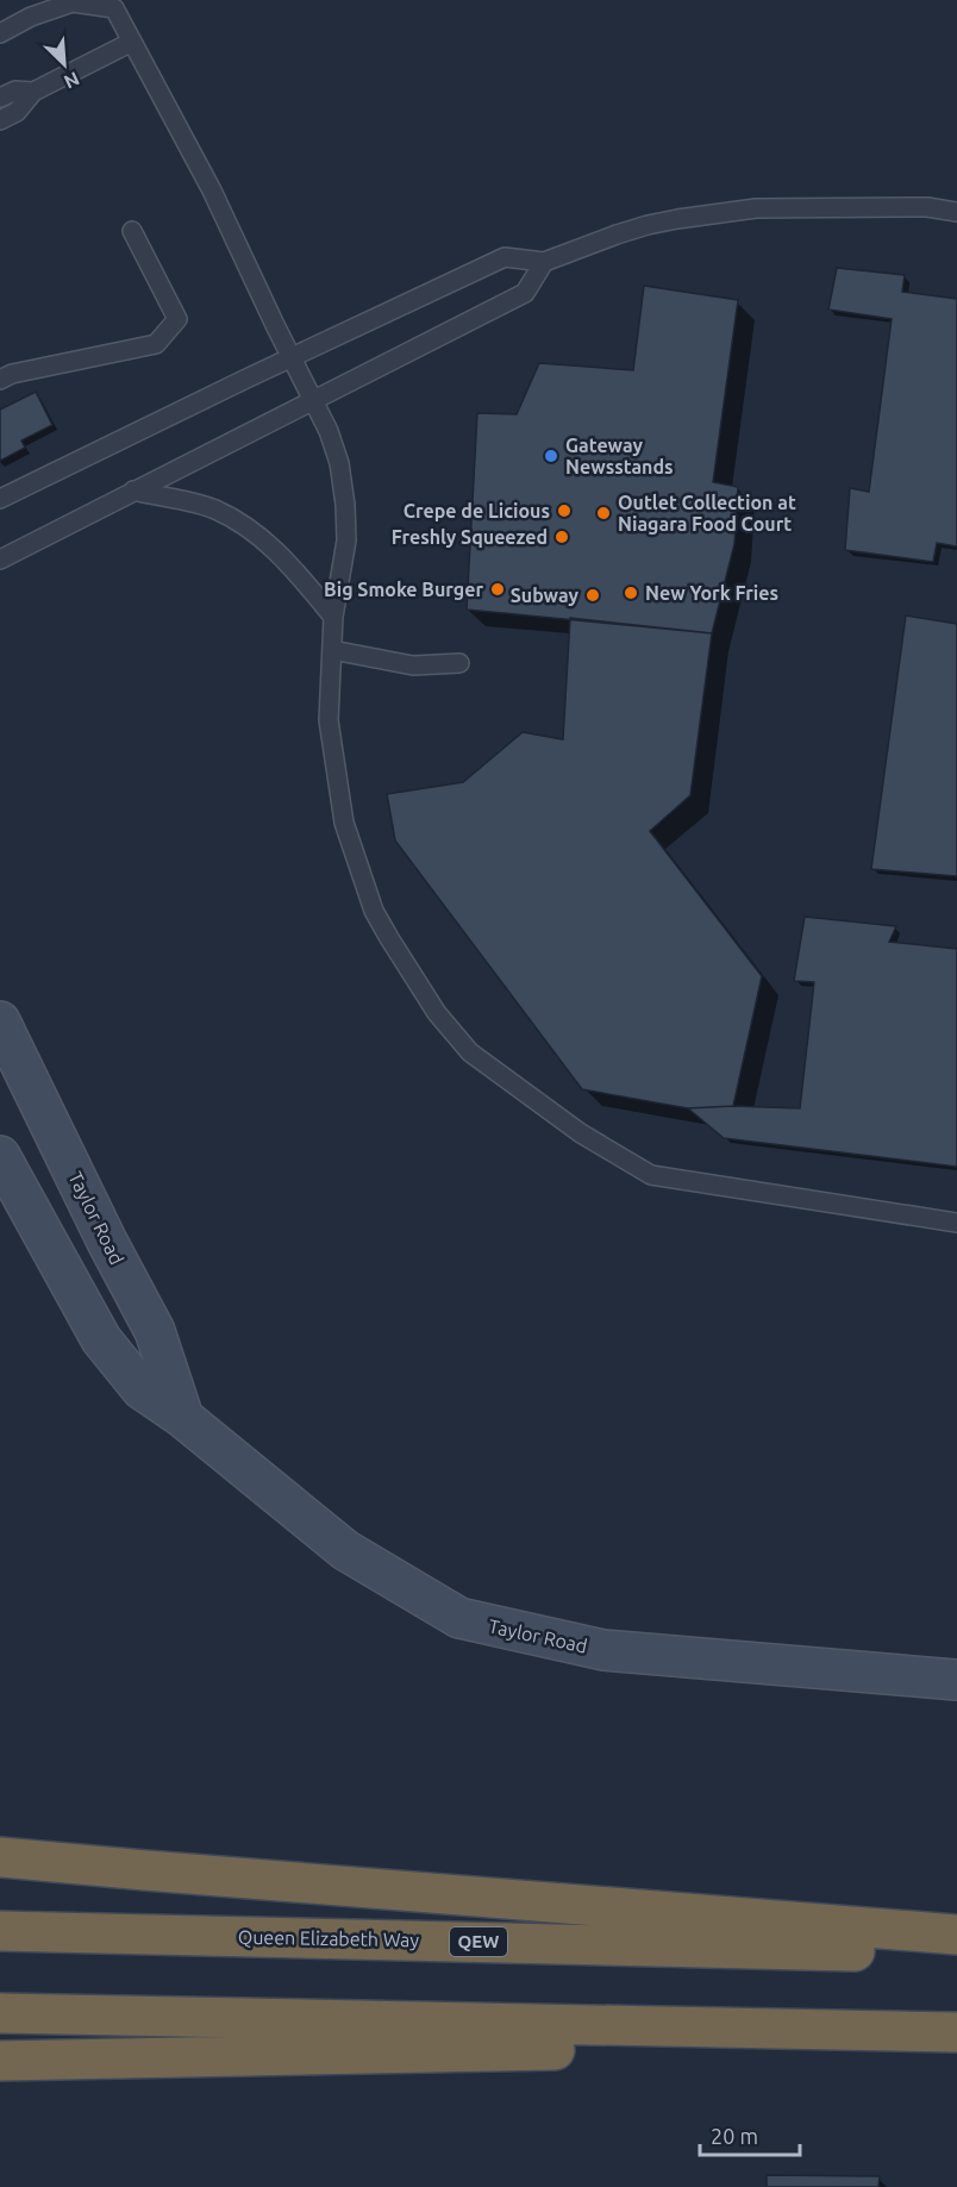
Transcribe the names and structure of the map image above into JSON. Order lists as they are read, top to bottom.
{
  "streets": {
    "highway": ["Queen Elizabeth Way", "QEW"],
    "main road": ["Taylor Road"]
  },
  "places": [
    "Gateway Newsstands",
    "Crepe de Licious",
    "Outlet Collection at Niagara Food Court",
    "Freshly Squeezed",
    "Big Smoke Burger",
    "New York Fries",
    "Subway"
  ],
  "scale_bar": "20 m",
  "north": "bottom right"
}
